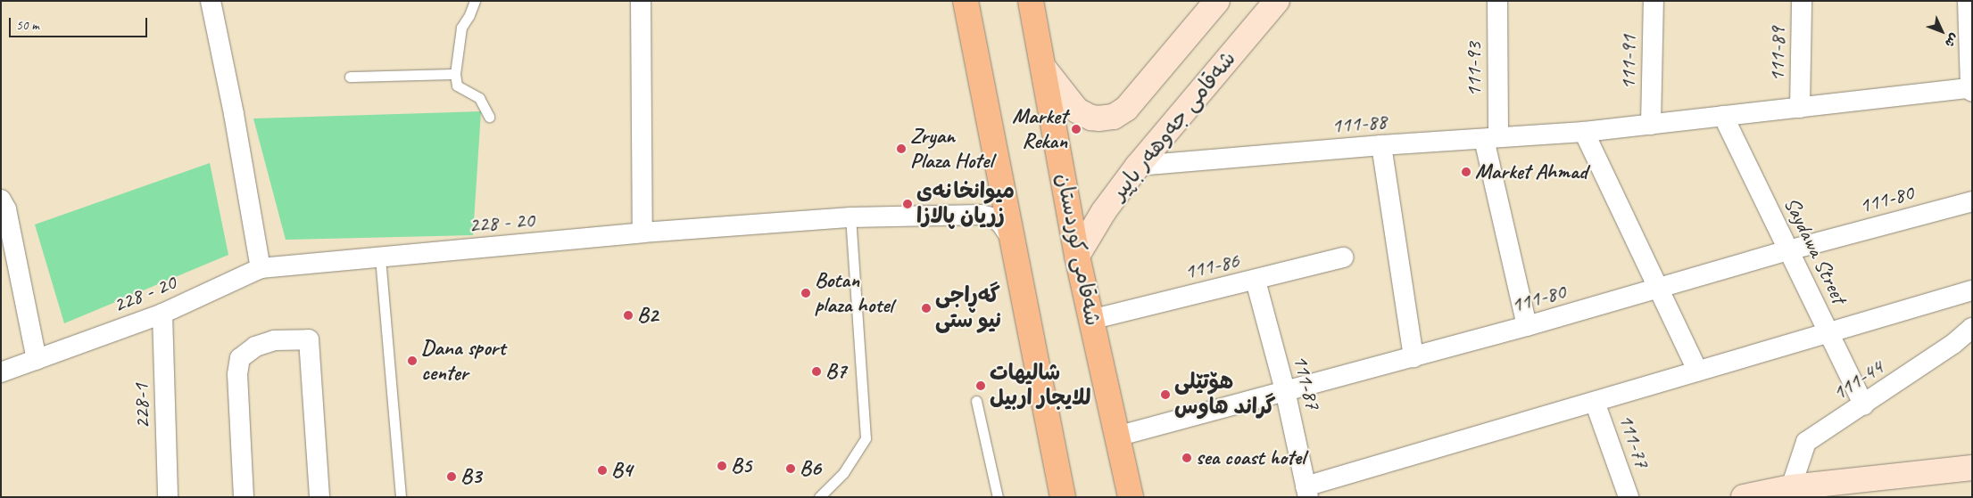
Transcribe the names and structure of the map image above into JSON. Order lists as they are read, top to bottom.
{
  "streets": {
    "highway": ["شەقامی کوردستان"],
    "main road": ["شەقامی جەوهەر باپیر"],
    "street": [
      "111-89",
      "111-91",
      "111-93",
      "111-88",
      "111-80",
      "228 - 20",
      "Saydawa Street",
      "111-86",
      "111-44",
      "111-87",
      "228-1",
      "111-77"
    ]
  },
  "crossings": [
    ["111-89", "111-88"],
    ["111-91", "111-88"],
    ["111-93", "111-88"],
    ["111-93", "111-80"],
    ["111-88", "شەقامی جەوهەر باپیر"],
    ["111-88", "Saydawa Street"],
    ["شەقامی جەوهەر باپیر", "شەقامی کوردستان"],
    ["111-80", "شەقامی کوردستان"],
    ["111-80", "Saydawa Street"],
    ["111-80", "111-87"],
    ["228 - 20", "228-1"],
    ["شەقامی کوردستان", "111-86"],
    ["Saydawa Street", "111-44"],
    ["111-86", "111-87"]
  ],
  "places": [
    "Market Rekan",
    "Zryan Plaza Hotel",
    "Market Ahmad",
    "میوانخانەی زریان پالازا",
    "Botan plaza hotel",
    "گەڕاجی نیو ستی",
    "B2",
    "Dana sport center",
    "B7",
    "شاليهات للايجار اربيل",
    "هۆتێلی گراند هاوس",
    "sea coast hotel",
    "B5",
    "B6",
    "B4",
    "B3"
  ],
  "scale_bar": "50 m",
  "north": "bottom right"
}
